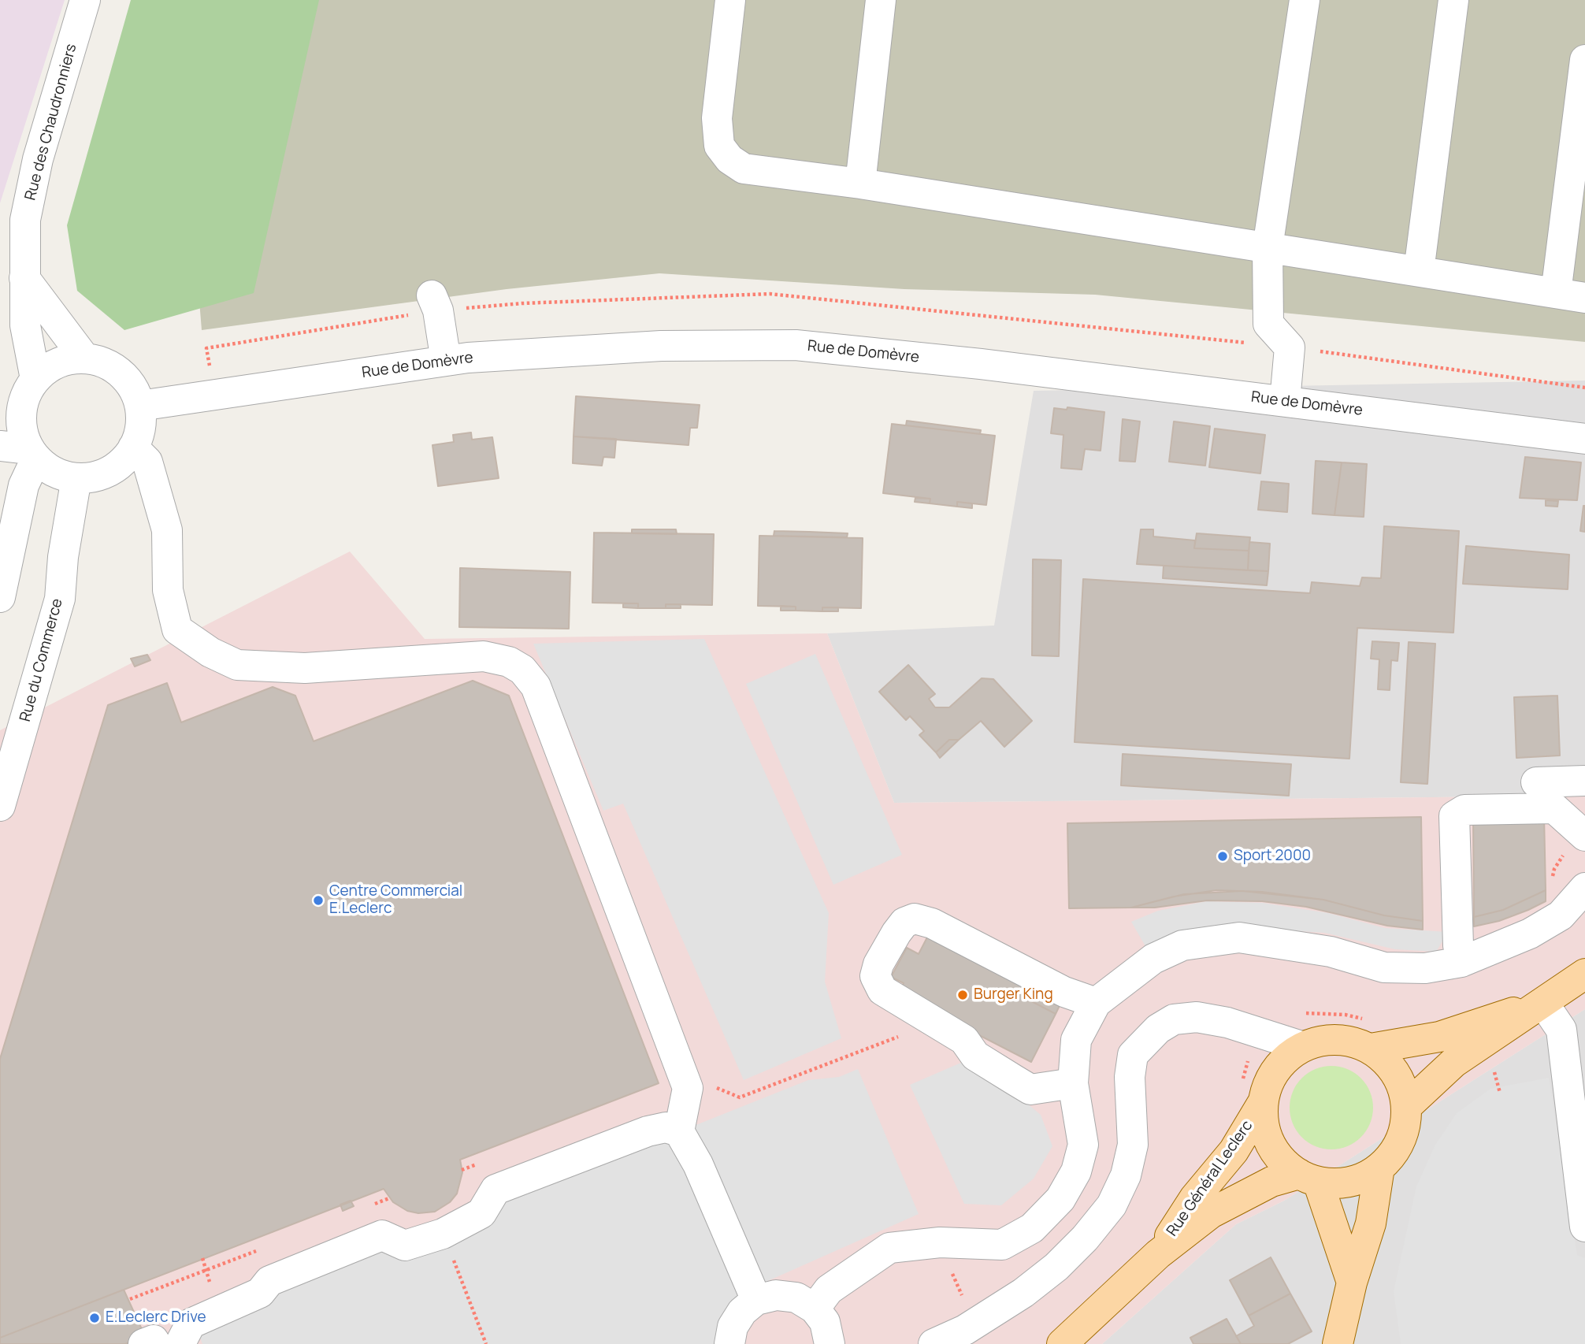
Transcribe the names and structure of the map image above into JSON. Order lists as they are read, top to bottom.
{
  "streets": {
    "main road": ["Rue Général Leclerc"],
    "street": ["Rue des Chaudronniers", "Rue de Domèvre", "Rue du Commerce"]
  },
  "crossings": [
    ["Rue des Chaudronniers", "Rue de Domèvre"],
    ["Rue des Chaudronniers", "Rue du Commerce"],
    ["Rue de Domèvre", "Rue du Commerce"]
  ],
  "places": [
    "Sport 2000",
    "Centre Commercial E.Leclerc",
    "Burger King",
    "E.Leclerc Drive"
  ]
}
